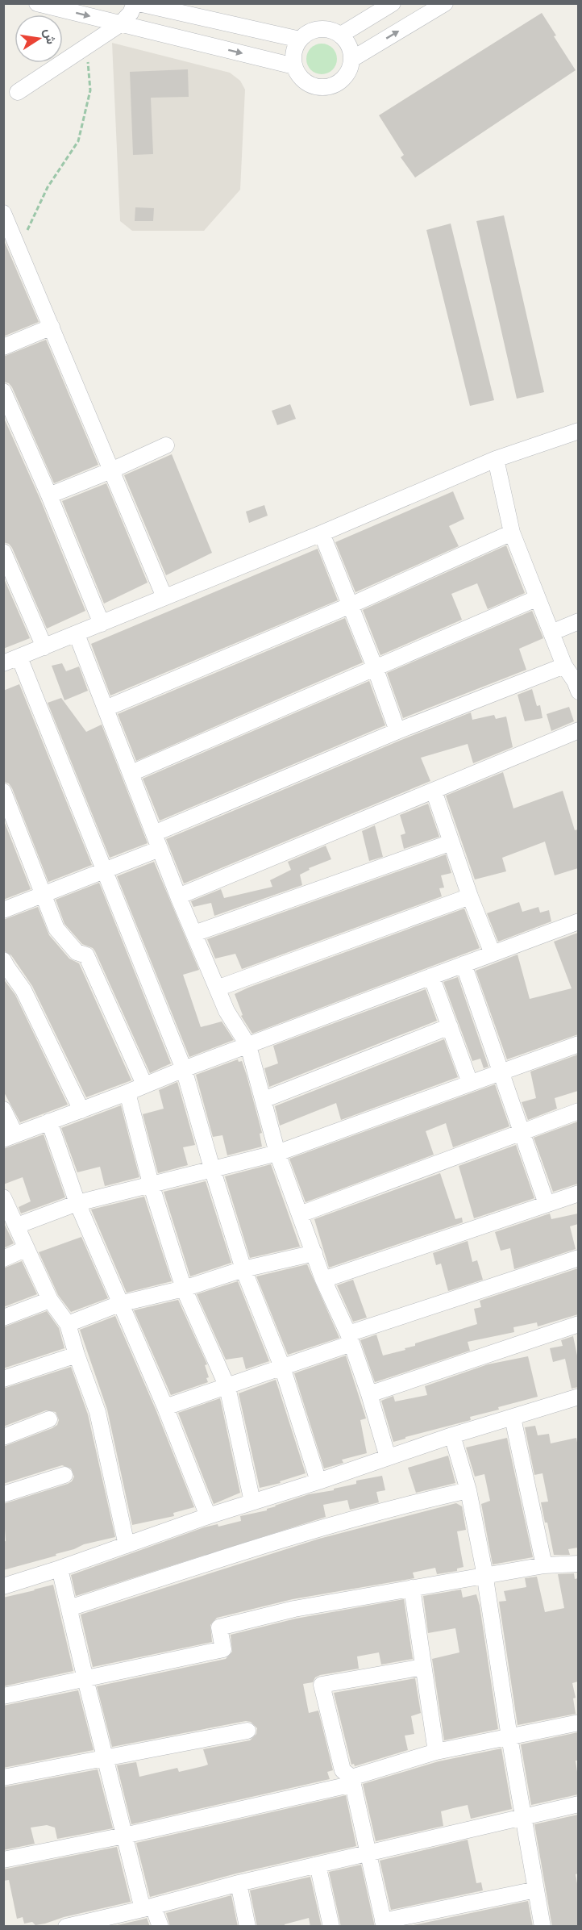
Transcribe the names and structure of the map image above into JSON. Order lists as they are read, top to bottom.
{
  "north": "right"
}
